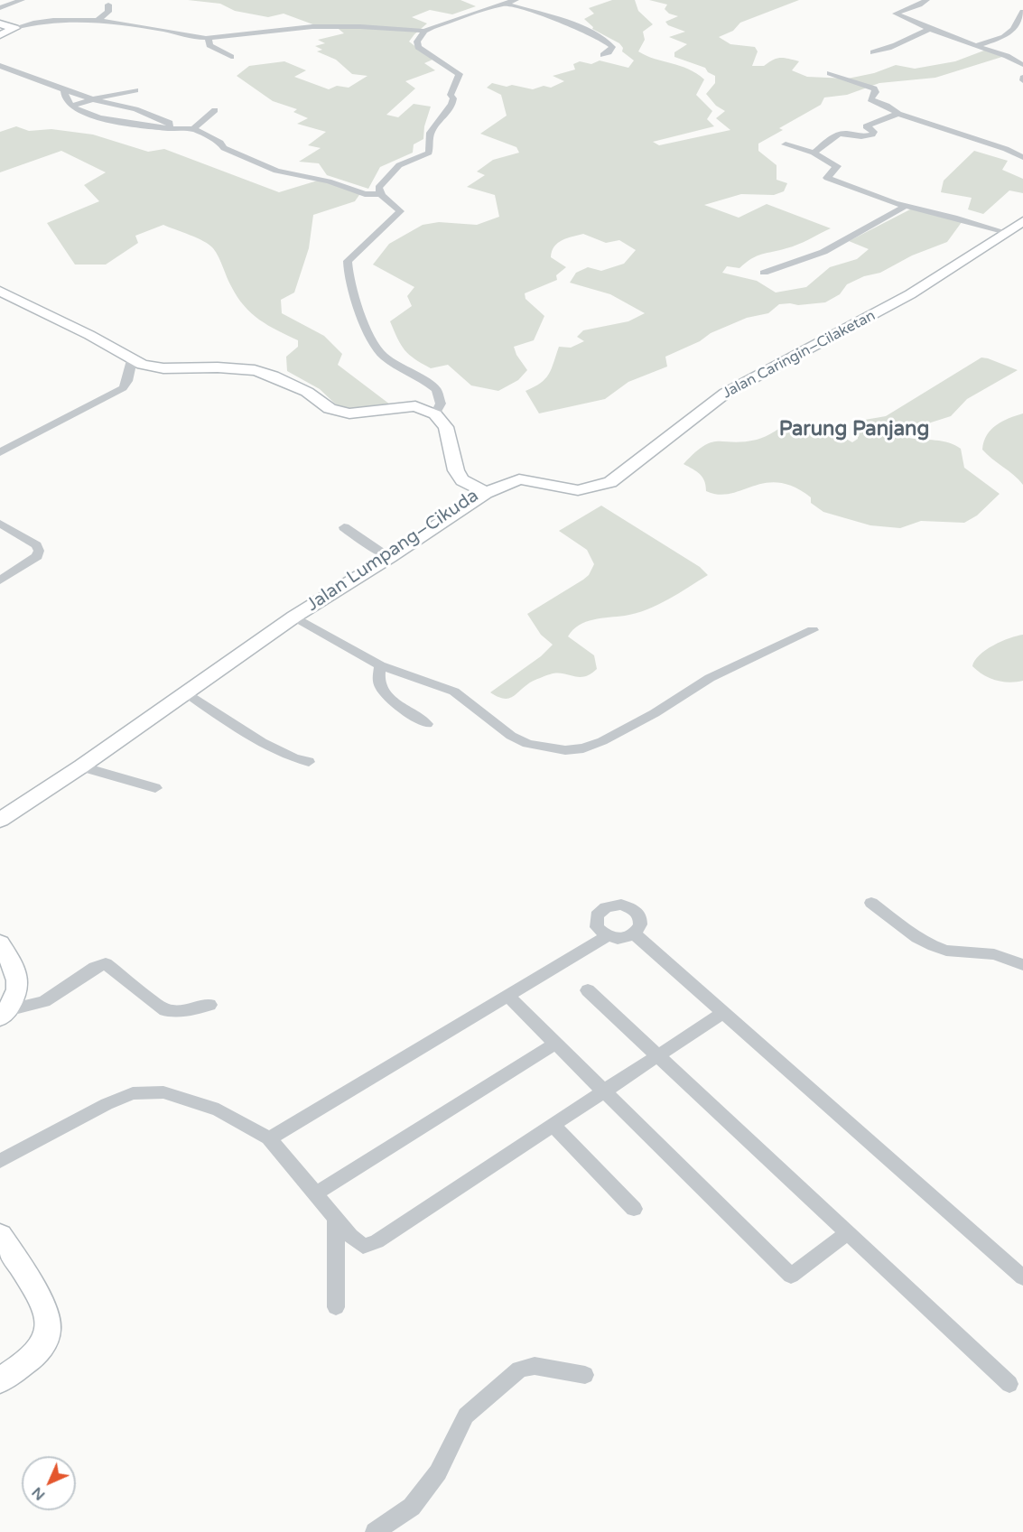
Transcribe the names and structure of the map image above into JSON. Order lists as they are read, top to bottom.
{
  "streets": {
    "street": ["Jalan Caringin–Cilaketan", "Jalan Lumpang–Cikuda"]
  },
  "crossings": [
    ["Jalan Caringin–Cilaketan", "Jalan Lumpang–Cikuda"]
  ],
  "districts": ["Parung Panjang"],
  "north": "bottom left"
}
